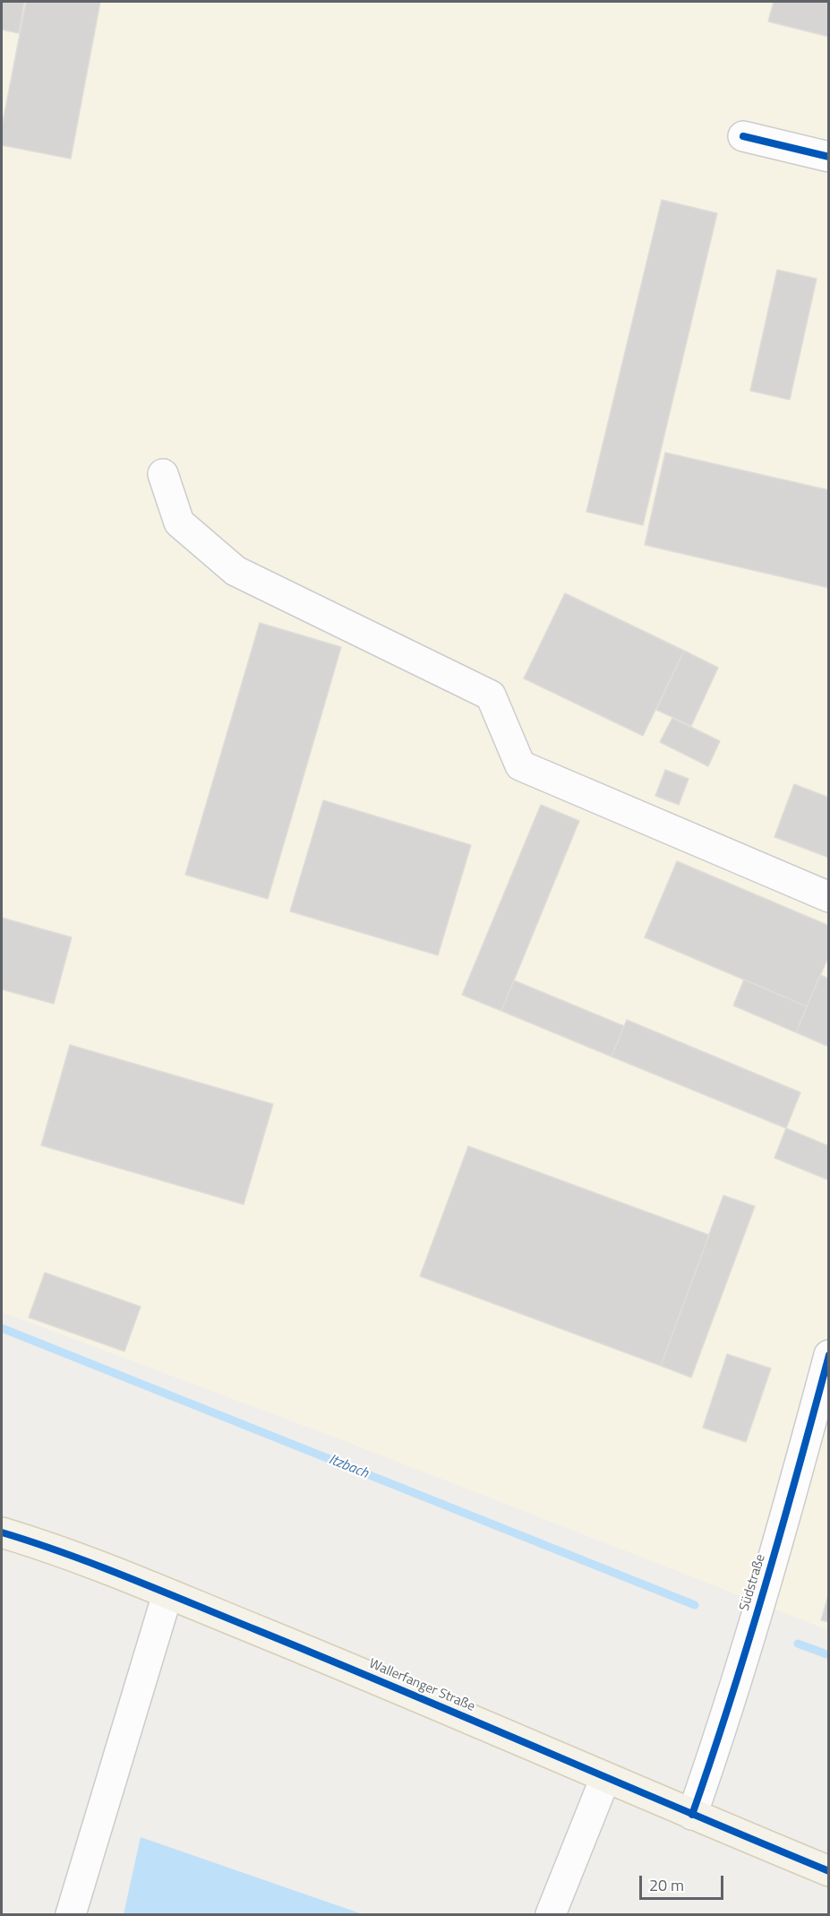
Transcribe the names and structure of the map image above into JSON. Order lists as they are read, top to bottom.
{
  "streets": {
    "main road": ["Wallerfanger Straße"],
    "street": ["Südstraße"]
  },
  "crossings": [
    ["Südstraße", "Wallerfanger Straße"]
  ],
  "water": ["Itzbach"],
  "scale_bar": "20 m"
}
